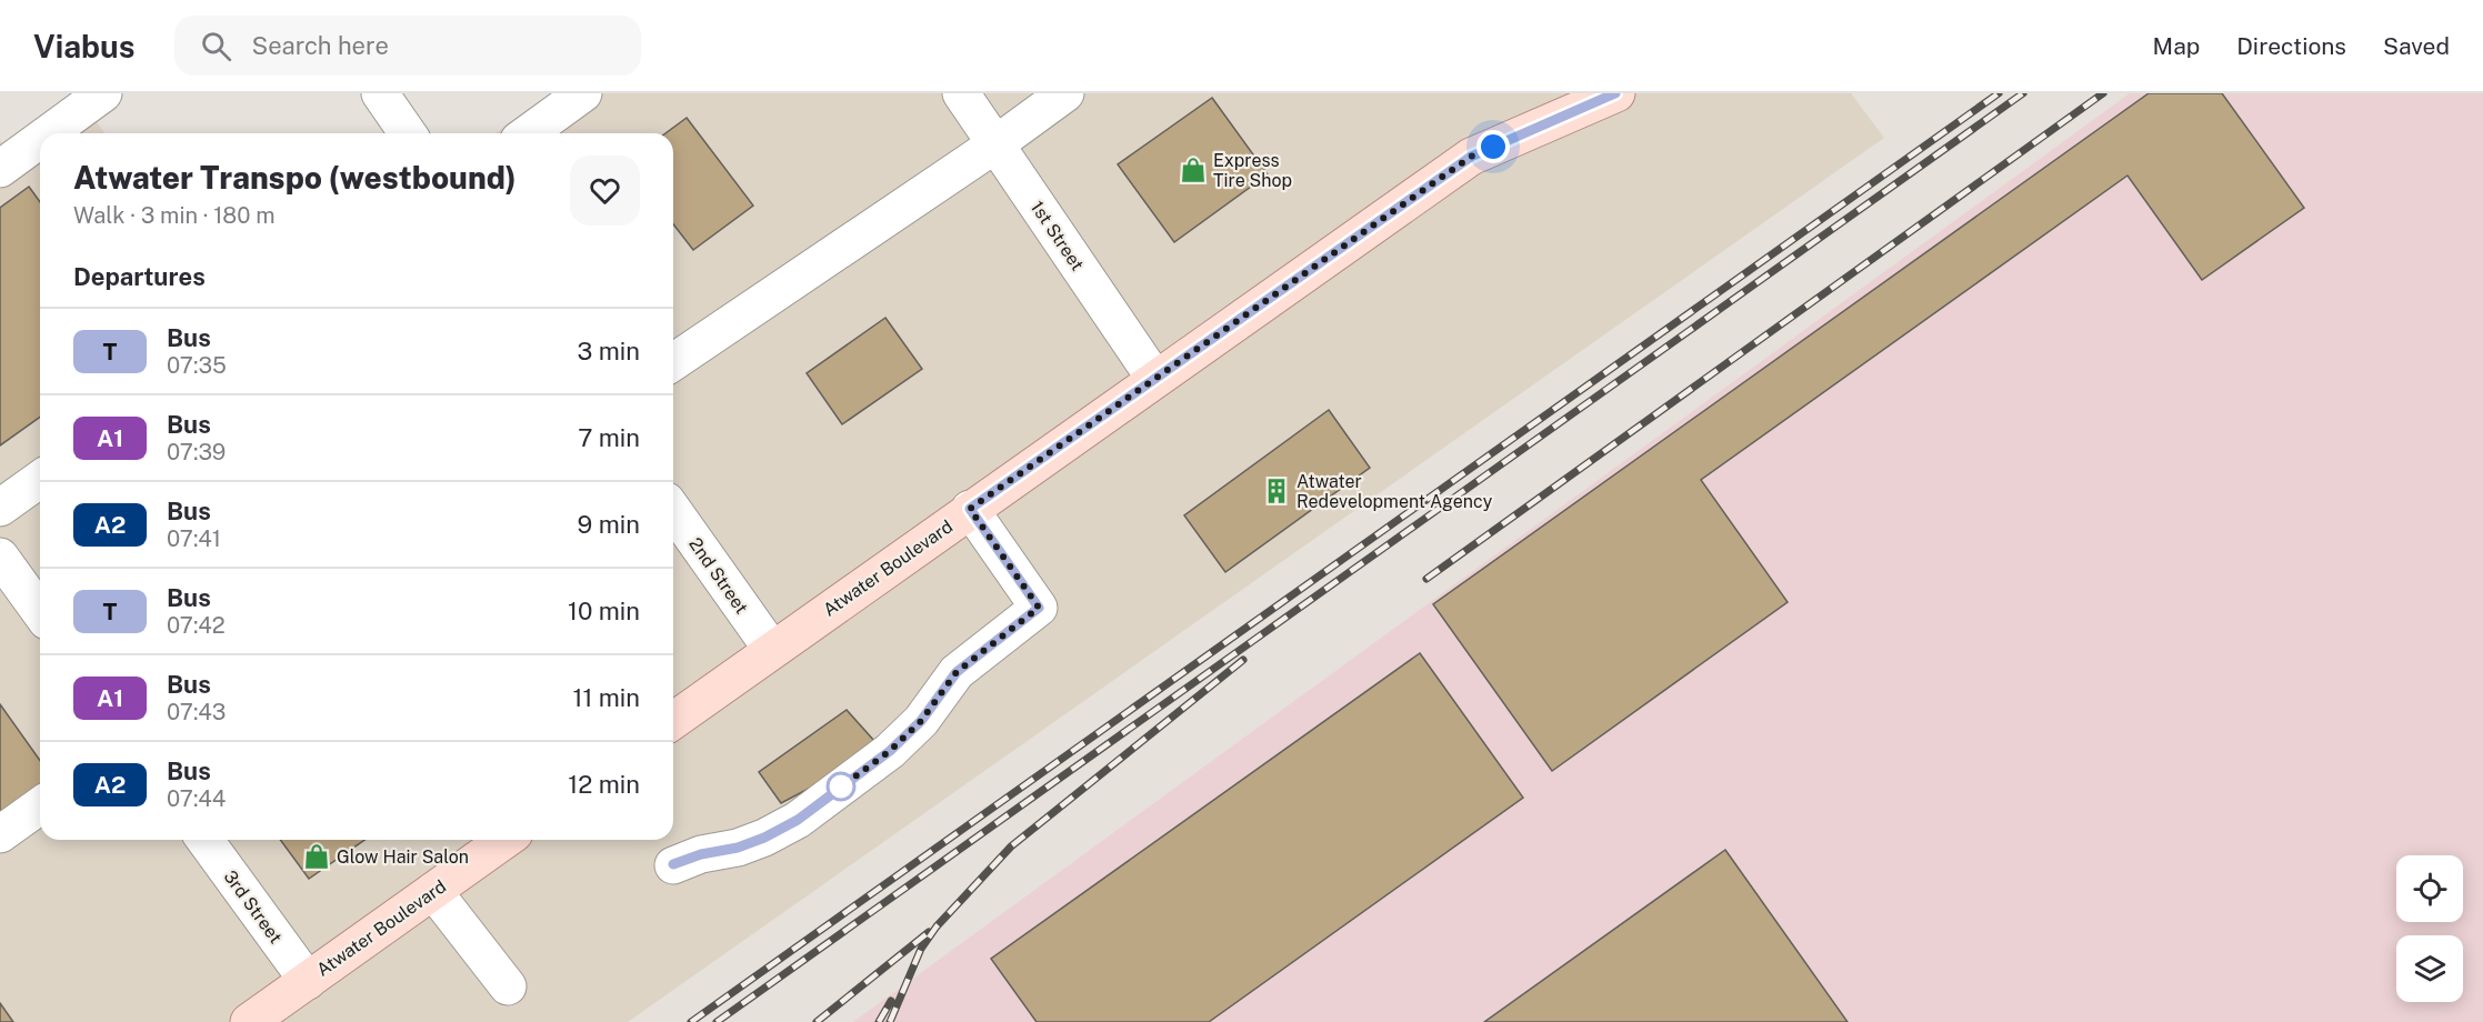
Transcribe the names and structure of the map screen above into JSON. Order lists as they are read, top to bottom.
{
  "streets": {
    "main road": ["Atwater Boulevard"],
    "street": ["1st Street", "2nd Street", "3rd Street"]
  },
  "crossings": [
    ["1st Street", "Atwater Boulevard"],
    ["Atwater Boulevard", "2nd Street"],
    ["Atwater Boulevard", "3rd Street"]
  ],
  "places": {
    "shop": ["Express Tire Shop", "Glow Hair Salon"],
    "building": ["Atwater Redevelopment Agency"]
  },
  "lines": ["bus line T"],
  "page": {
    "header": "Viabus",
    "search": "Search here",
    "nav": ["Map", "Directions", "Saved"],
    "heading": [
      ["Atwater Transpo (westbound)", "Walk · 3 min · 180 m"],
      "Departures"
    ],
    "list": [
      {
        "mark": "T",
        "name": "Bus",
        "note": "07:35",
        "value": "3 min"
      },
      {
        "mark": "A1",
        "name": "Bus",
        "note": "07:39",
        "value": "7 min"
      },
      {
        "mark": "A2",
        "name": "Bus",
        "note": "07:41",
        "value": "9 min"
      },
      {
        "mark": "T",
        "name": "Bus",
        "note": "07:42",
        "value": "10 min"
      },
      {
        "mark": "A1",
        "name": "Bus",
        "note": "07:43",
        "value": "11 min"
      },
      {
        "mark": "A2",
        "name": "Bus",
        "note": "07:44",
        "value": "12 min"
      }
    ]
  }
}
